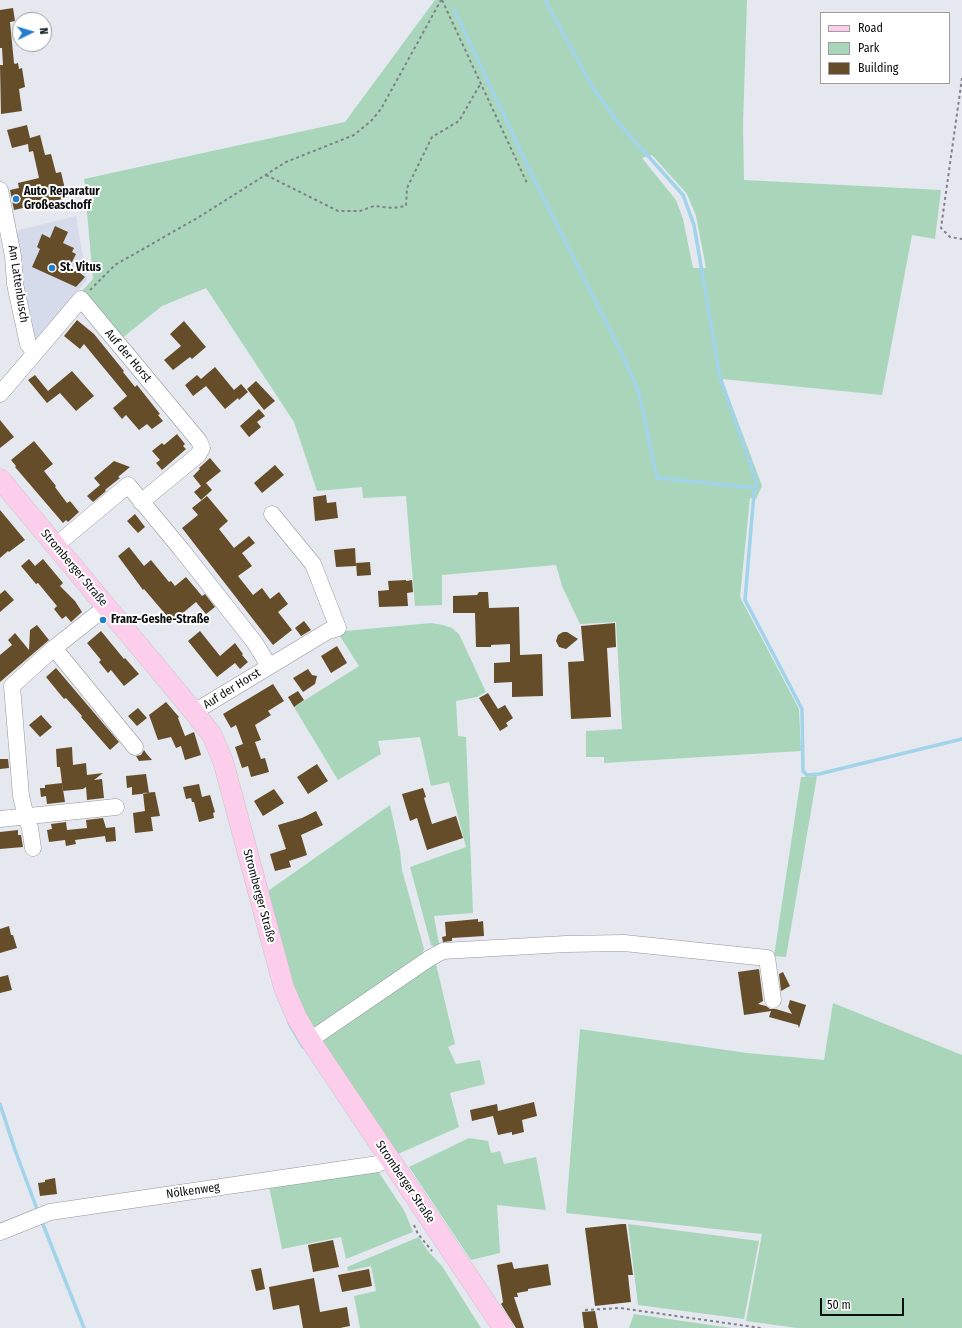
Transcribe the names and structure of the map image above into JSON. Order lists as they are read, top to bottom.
{
  "streets": {
    "main road": ["Stromberger Straße"],
    "street": ["Am Lattenbusch", "Auf der Horst", "Nölkenweg"]
  },
  "crossings": [
    ["Auf der Horst", "Stromberger Straße"],
    ["Stromberger Straße", "Nölkenweg"]
  ],
  "places": ["Auto Reparatur Großeaschoff", "St. Vitus", "Franz-Geshe-Straße"],
  "legend": ["Road", "Park", "Building"],
  "scale_bar": "50 m",
  "north": "right"
}
